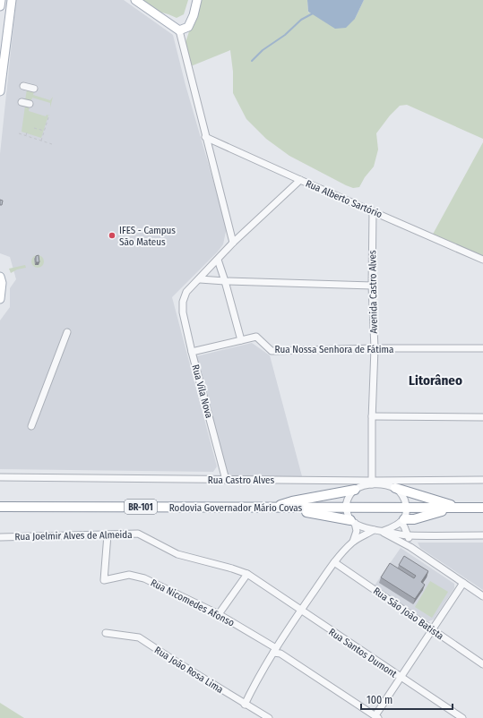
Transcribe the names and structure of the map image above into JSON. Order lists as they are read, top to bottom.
{
  "streets": {
    "highway": ["BR-101", "Rodovia Governador Mário Covas"],
    "street": [
      "Rua Alberto Sartório",
      "Avenida Castro Alves",
      "Rua Nossa Senhora de Fátima",
      "Rua Vila Nova",
      "Rua Castro Alves",
      "Rua Joelmir Alves de Almeida",
      "Rua Nicomedes Afonso",
      "Rua São João Batista",
      "Rua Santos Dumont",
      "Rua João Rosa Lima"
    ]
  },
  "crossings": [
    ["Rua Alberto Sartório", "Avenida Castro Alves"],
    ["Avenida Castro Alves", "Rua Nossa Senhora de Fátima"],
    ["Avenida Castro Alves", "Rua Castro Alves"],
    ["Rua Nossa Senhora de Fátima", "Rua Vila Nova"],
    ["Rua Vila Nova", "Rua Castro Alves"],
    ["Rua Joelmir Alves de Almeida", "Rua Nicomedes Afonso"],
    ["Rua Joelmir Alves de Almeida", "Rua Santos Dumont"]
  ],
  "districts": ["Litorâneo"],
  "places": ["IFES - Campus São Mateus"],
  "scale_bar": "100 m"
}
